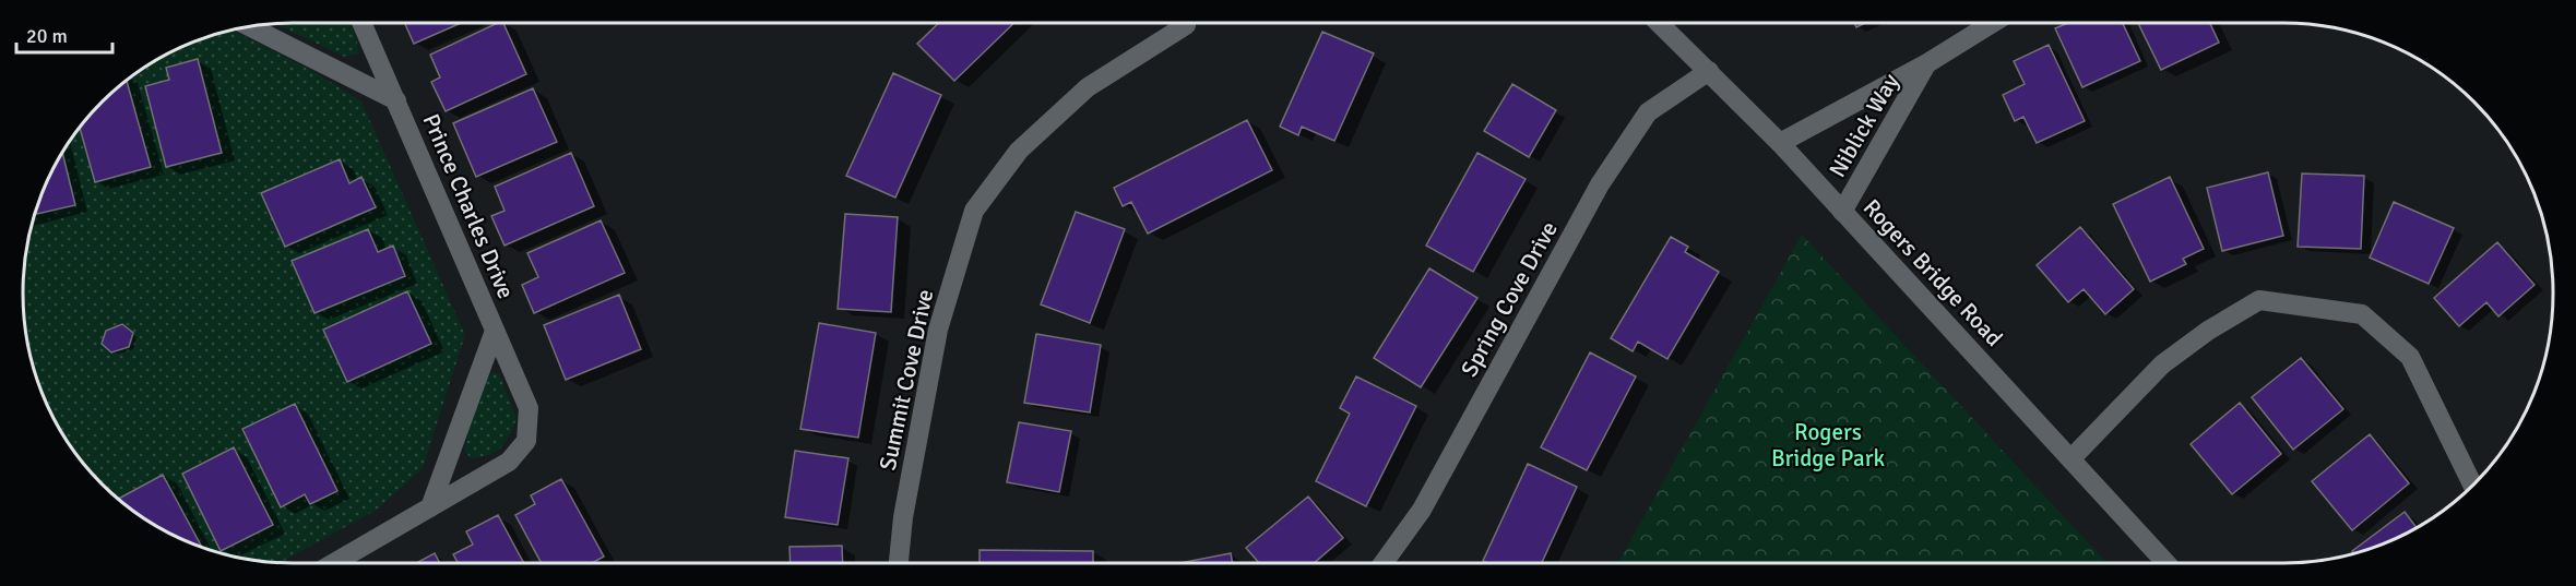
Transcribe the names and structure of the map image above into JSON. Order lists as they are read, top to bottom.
{
  "streets": {
    "street": [
      "Niblick Way",
      "Prince Charles Drive",
      "Rogers Bridge Road",
      "Spring Cove Drive",
      "Summit Cove Drive"
    ]
  },
  "crossings": [
    ["Niblick Way", "Rogers Bridge Road"],
    ["Rogers Bridge Road", "Spring Cove Drive"]
  ],
  "parks": ["Rogers Bridge Park"],
  "scale_bar": "20 m"
}
